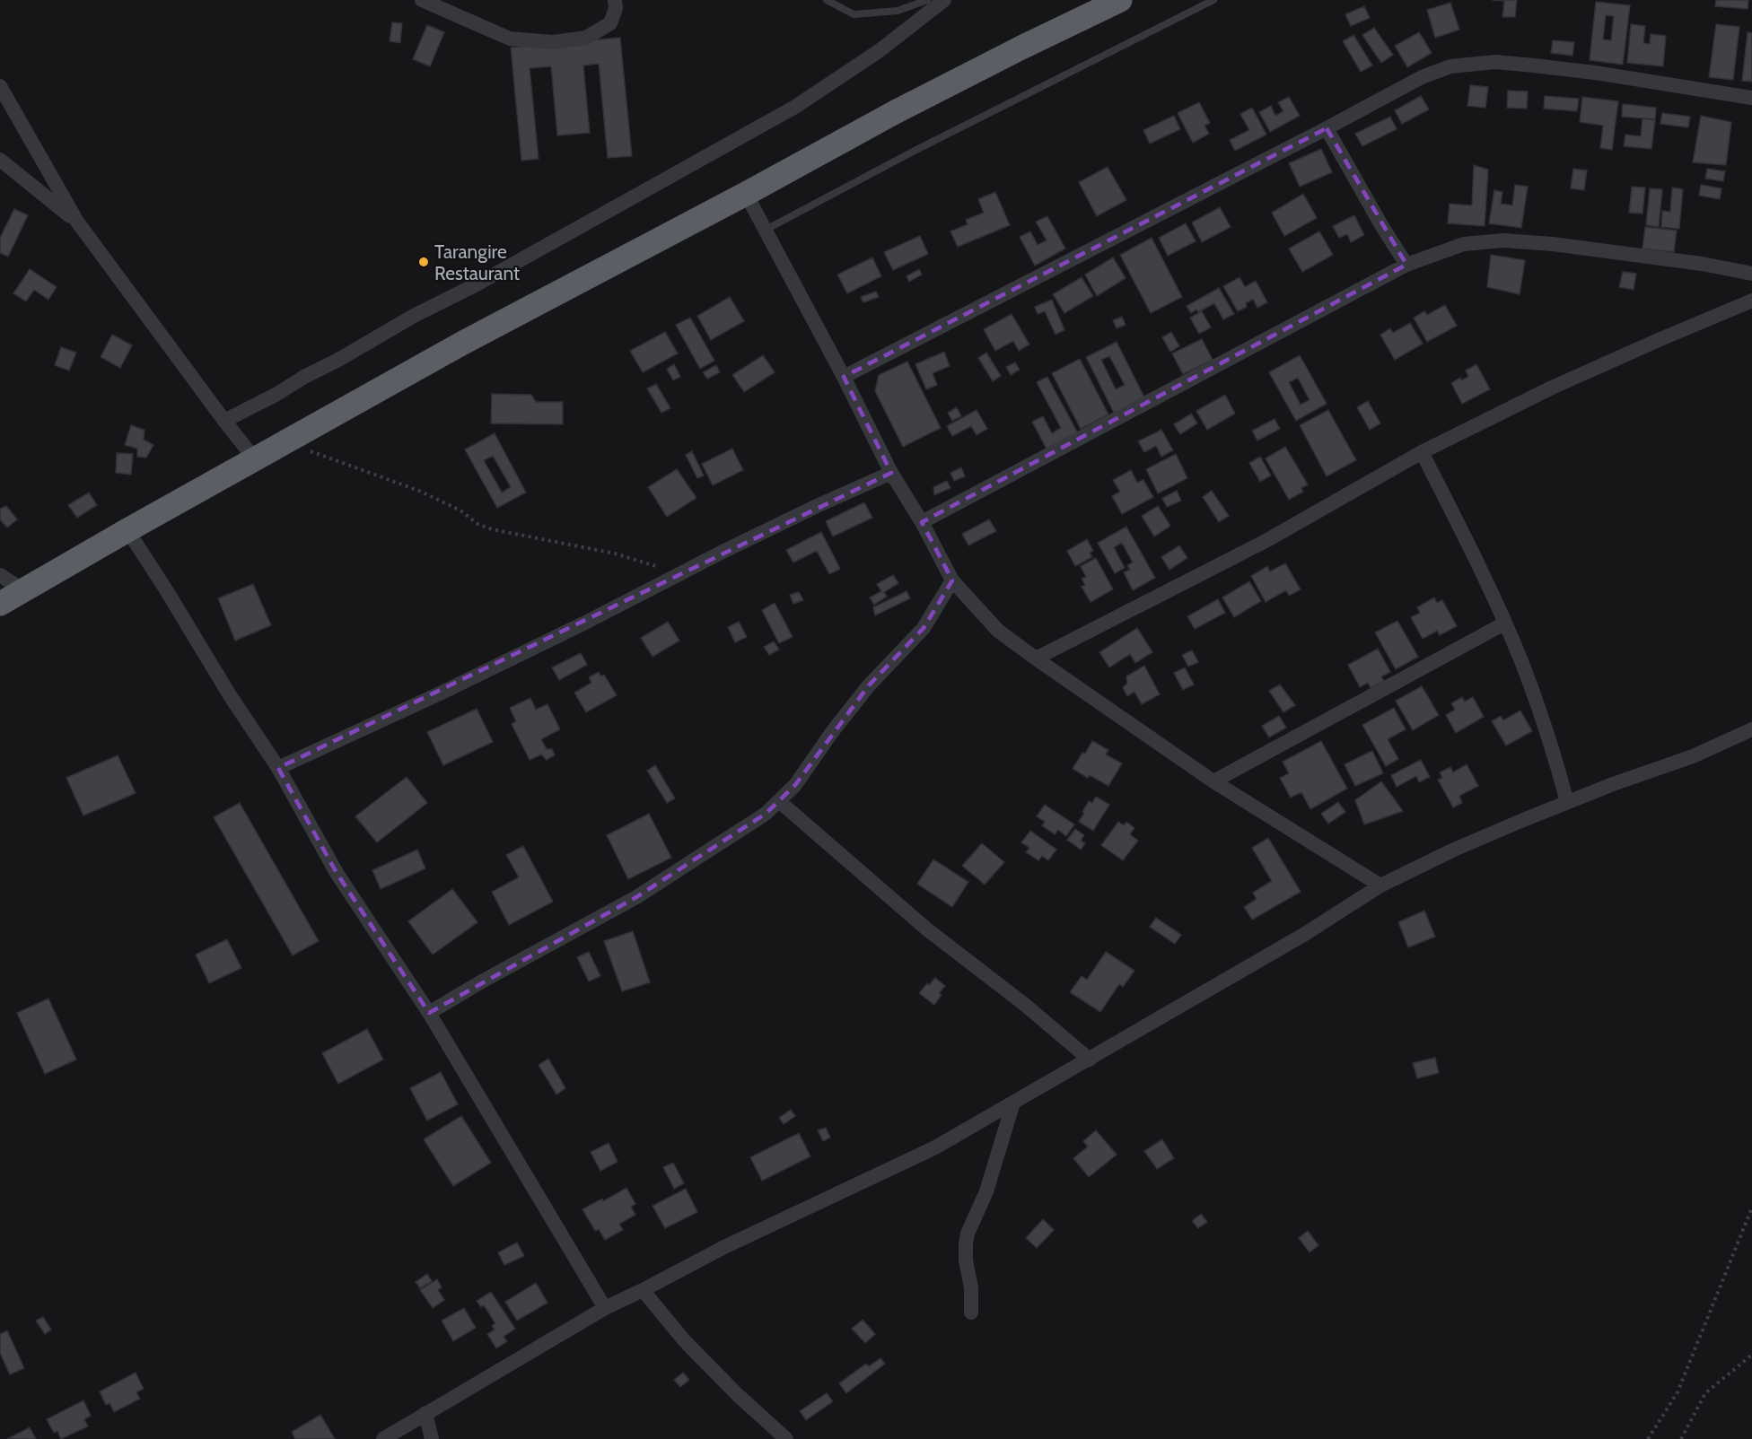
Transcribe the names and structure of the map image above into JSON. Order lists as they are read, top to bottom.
{
  "places": ["Tarangire Restaurant"]
}
